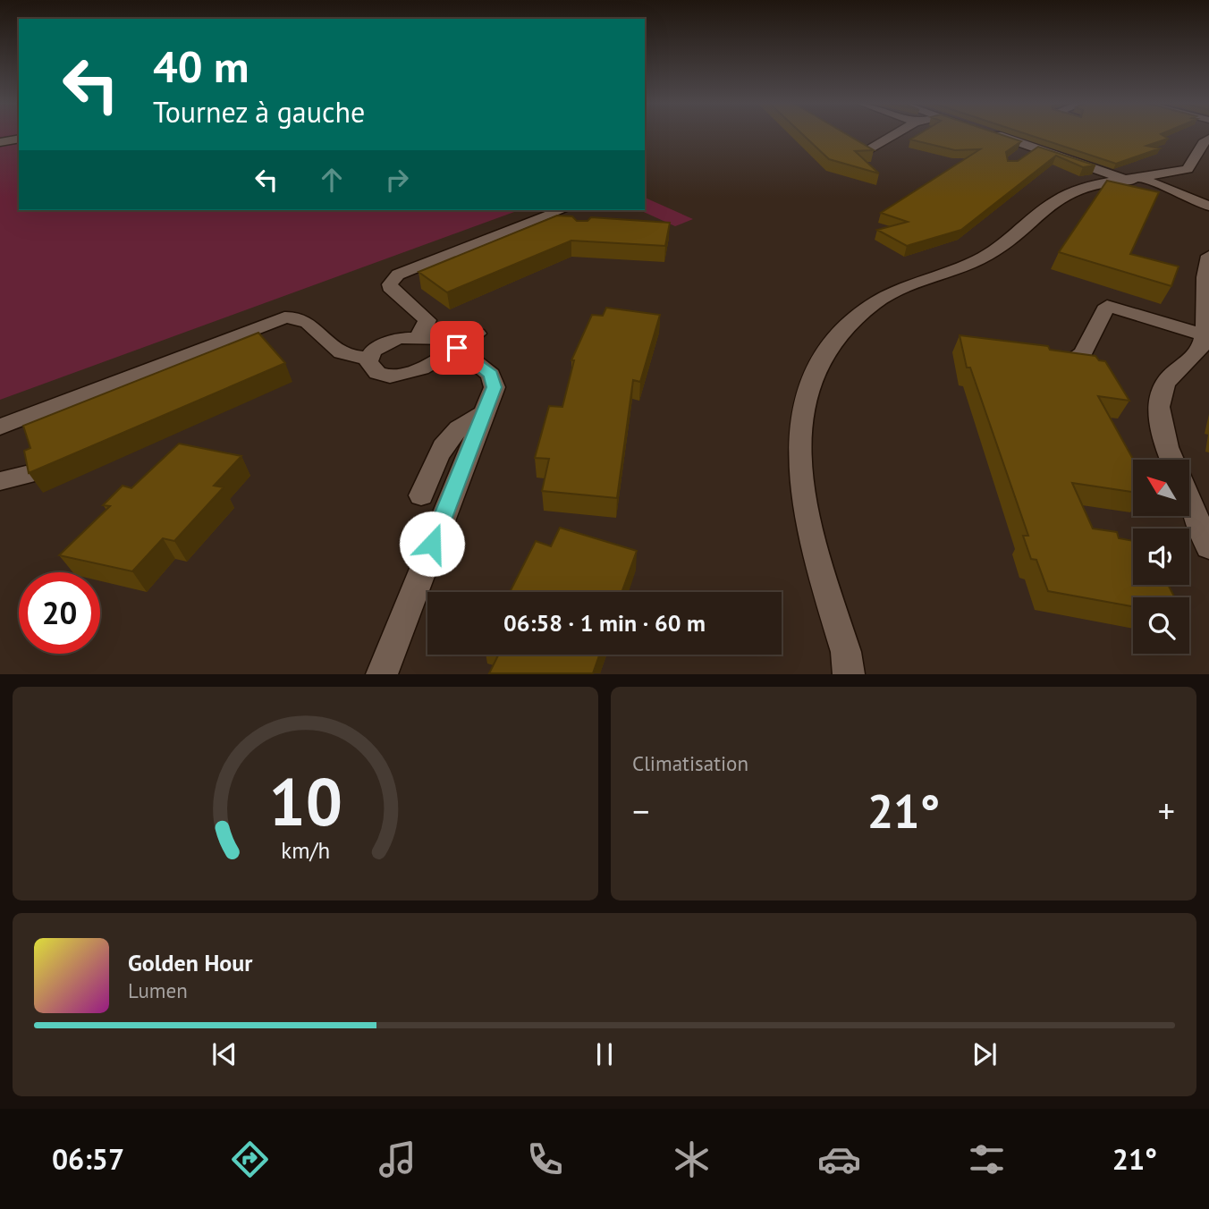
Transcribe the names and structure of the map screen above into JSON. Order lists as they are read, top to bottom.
{
  "north": "top left",
  "page": {
    "turn": ["40 m", "Tournez à gauche"],
    "limit": "20",
    "trip": "06:58 · 1 min · 60 m",
    "tile": "Climatisation",
    "heat": ["−", "21°", "+"],
    "song": ["Golden Hour", "Lumen"],
    "tabs": ["06:57", "21°"],
    "gauge": ["10", "km/h"]
  }
}
